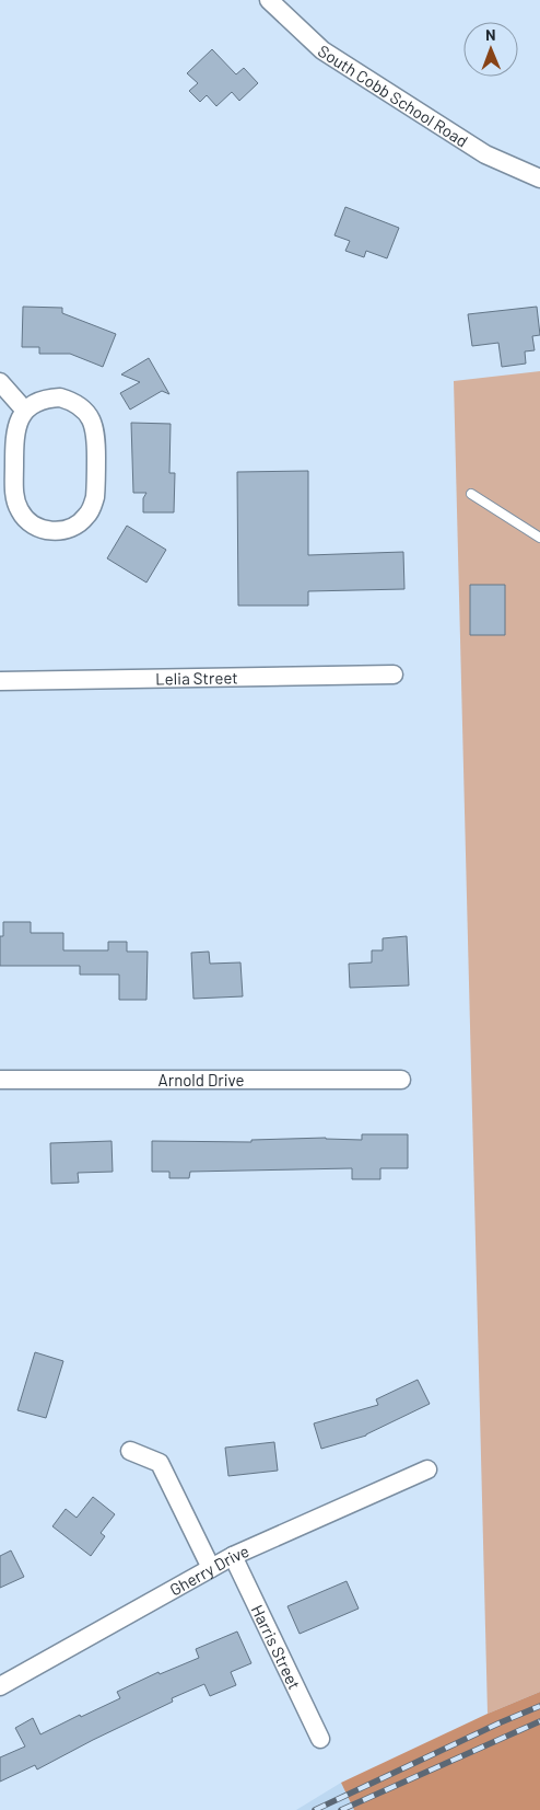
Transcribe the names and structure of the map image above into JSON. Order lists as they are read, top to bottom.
{
  "streets": {
    "street": [
      "South Cobb School Road",
      "Lelia Street",
      "Arnold Drive",
      "Gherry Drive",
      "Harris Street"
    ]
  },
  "crossings": [
    ["Gherry Drive", "Harris Street"]
  ],
  "north": "top"
}
